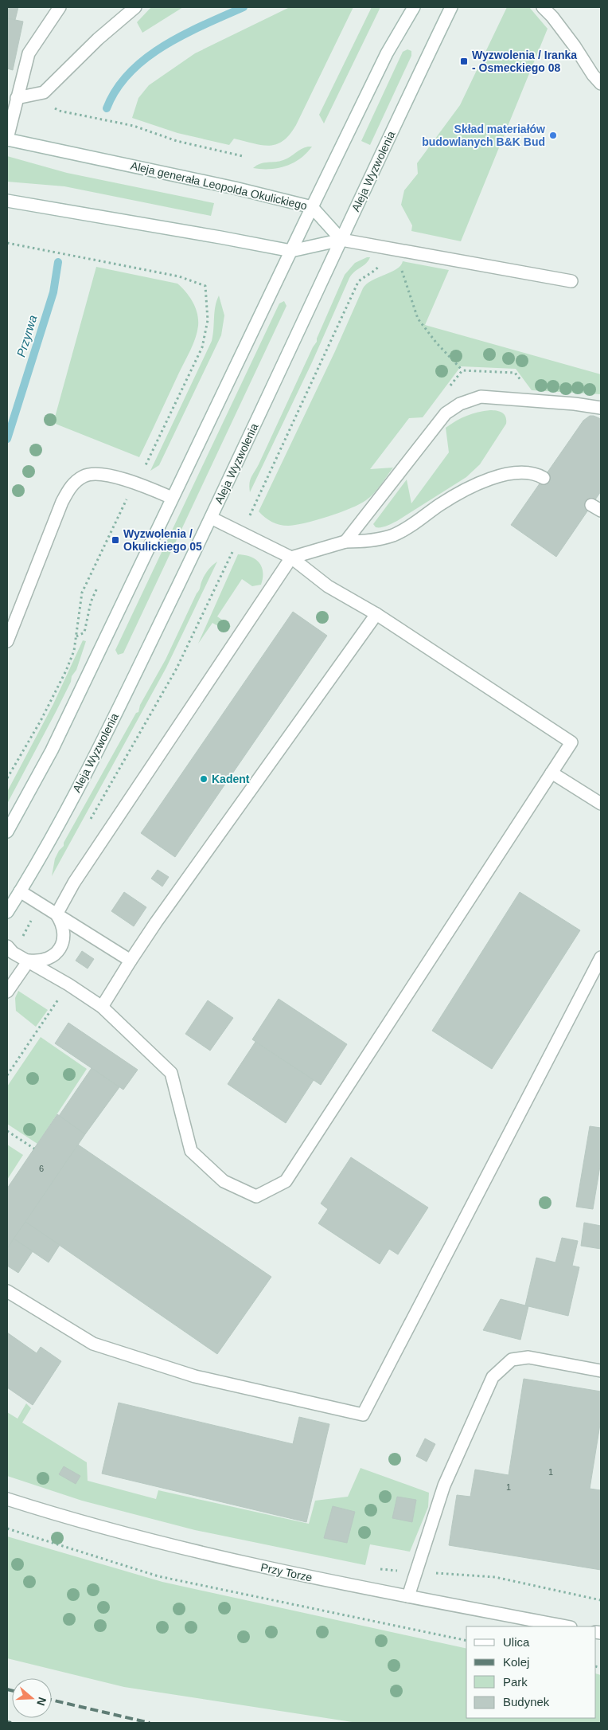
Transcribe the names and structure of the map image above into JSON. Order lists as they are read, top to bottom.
{
  "streets": {
    "main road": ["Aleja Wyzwolenia", "Aleja generała Leopolda Okulickiego", "Przy Torze"]
  },
  "crossings": [
    ["Aleja Wyzwolenia", "Aleja generała Leopolda Okulickiego"]
  ],
  "water": ["Przyrwa"],
  "places": {
    "transit": ["Wyzwolenia / Iranka - Osmeckiego 08", "Wyzwolenia / Okulickiego 05"],
    "other": ["Skład materiałów budowlanych B&K Bud", "Kadent"]
  },
  "house_numbers": ["6", "1", "1"],
  "legend": [
    "Ulica",
    "Kolej",
    "Park",
    "Budynek"
  ],
  "north": "right"
}
